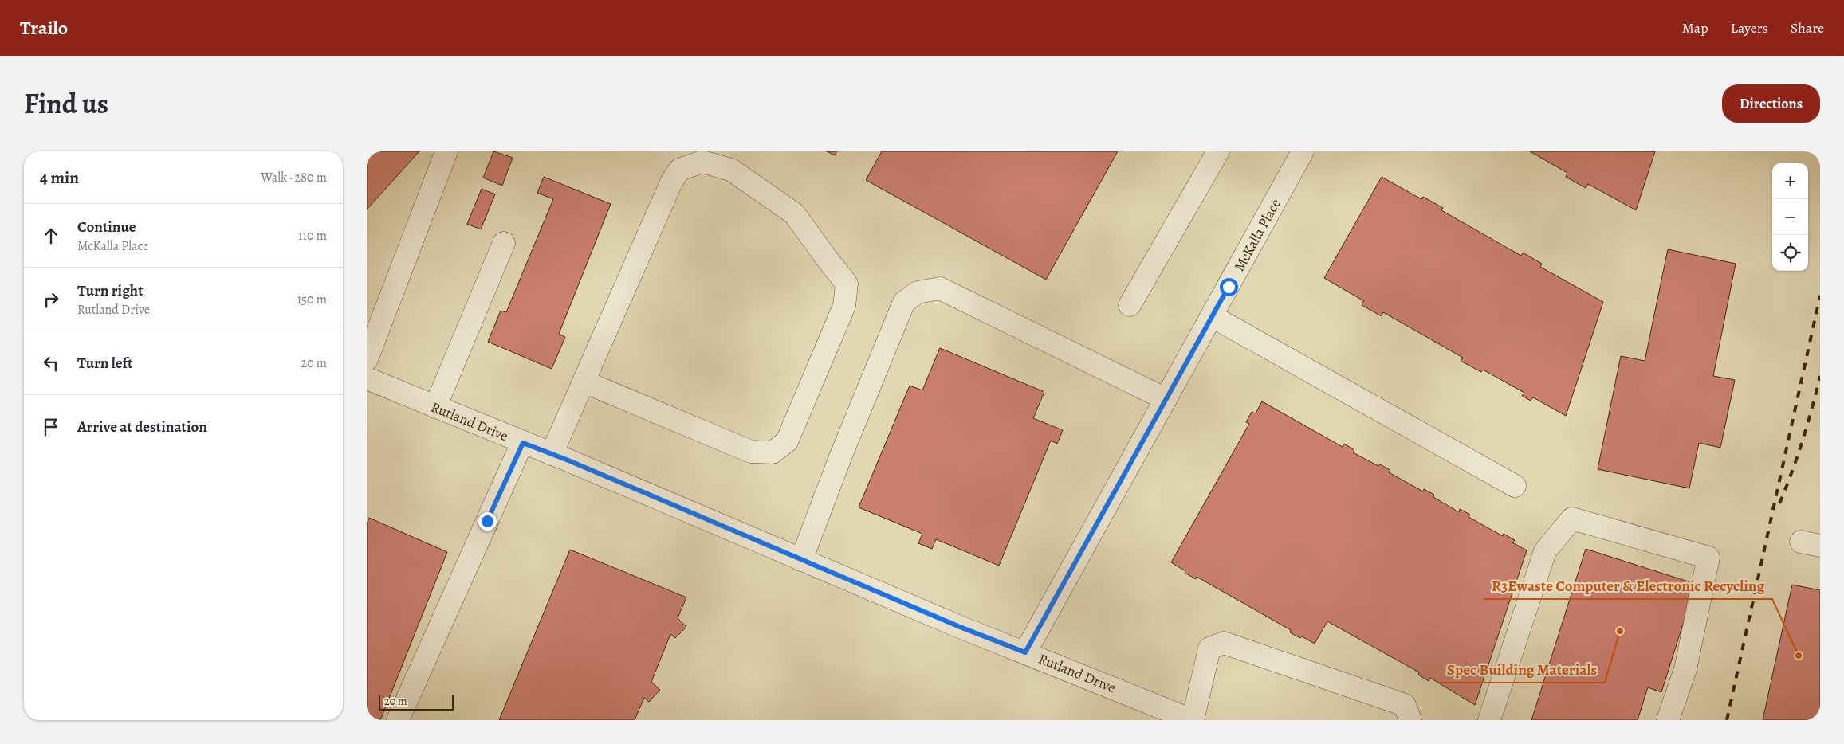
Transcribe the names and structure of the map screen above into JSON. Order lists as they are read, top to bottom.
{
  "streets": {
    "street": ["McKalla Place", "Rutland Drive"]
  },
  "crossings": [
    ["McKalla Place", "Rutland Drive"]
  ],
  "places": ["Spec Building Materials", "R3Ewaste Computer & Electronic Recycling"],
  "scale_bar": "20 m",
  "page": {
    "header": "Trailo",
    "nav": ["Map", "Layers", "Share"],
    "title": "Find us",
    "buttons": "Directions",
    "heading": ["4 min", "Walk · 280 m"],
    "map_buttons": ["+", "−"],
    "list": [
      ["Continue", "McKalla Place", "110 m"],
      ["Turn right", "Rutland Drive", "150 m"],
      ["Turn left", "20 m"],
      "Arrive at destination"
    ],
    "scale": "20 m"
  }
}
